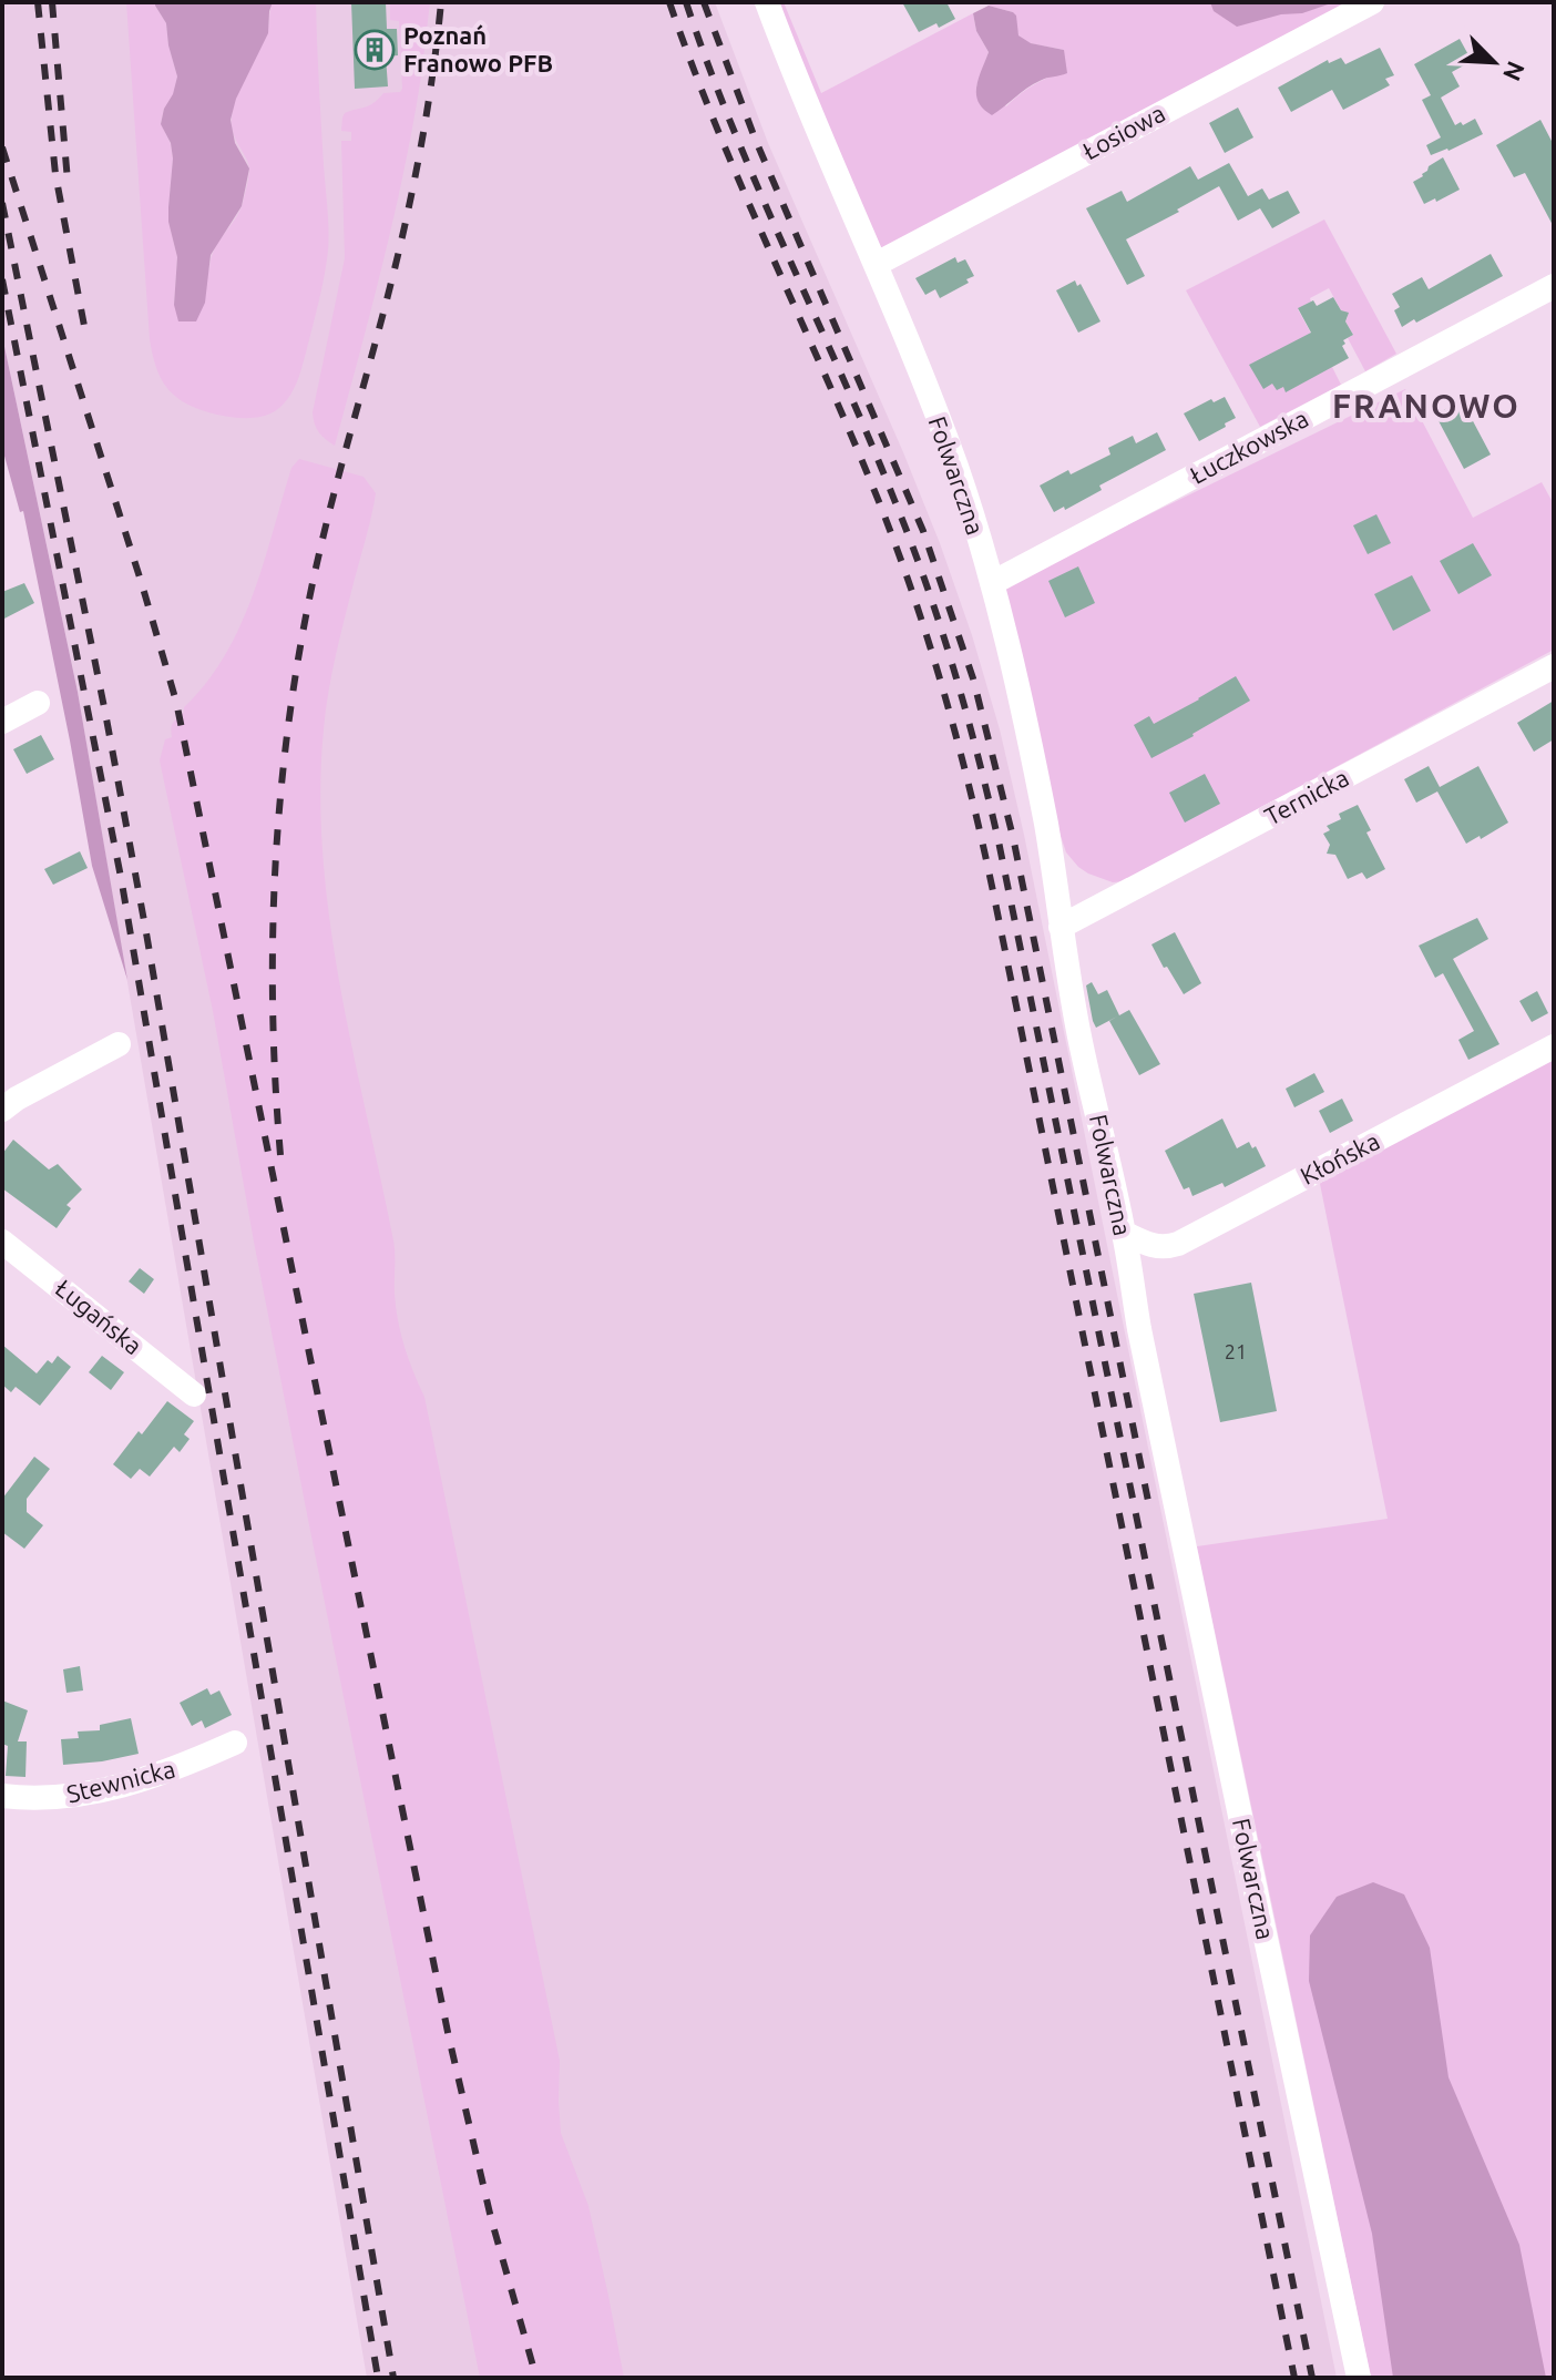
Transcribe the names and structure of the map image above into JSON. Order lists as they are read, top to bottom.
{
  "streets": {
    "street": [
      "Łosiowa",
      "Łuczkowska",
      "Folwarczna",
      "Ternicka",
      "Kłońska",
      "Ługańska",
      "Stewnicka"
    ]
  },
  "crossings": [
    ["Łosiowa", "Folwarczna"],
    ["Łuczkowska", "Folwarczna"],
    ["Folwarczna", "Ternicka"],
    ["Folwarczna", "Kłońska"]
  ],
  "districts": ["FRANOWO"],
  "places": {
    "building": ["Poznań Franowo PFB"]
  },
  "house_numbers": ["21"],
  "north": "bottom right"
}
